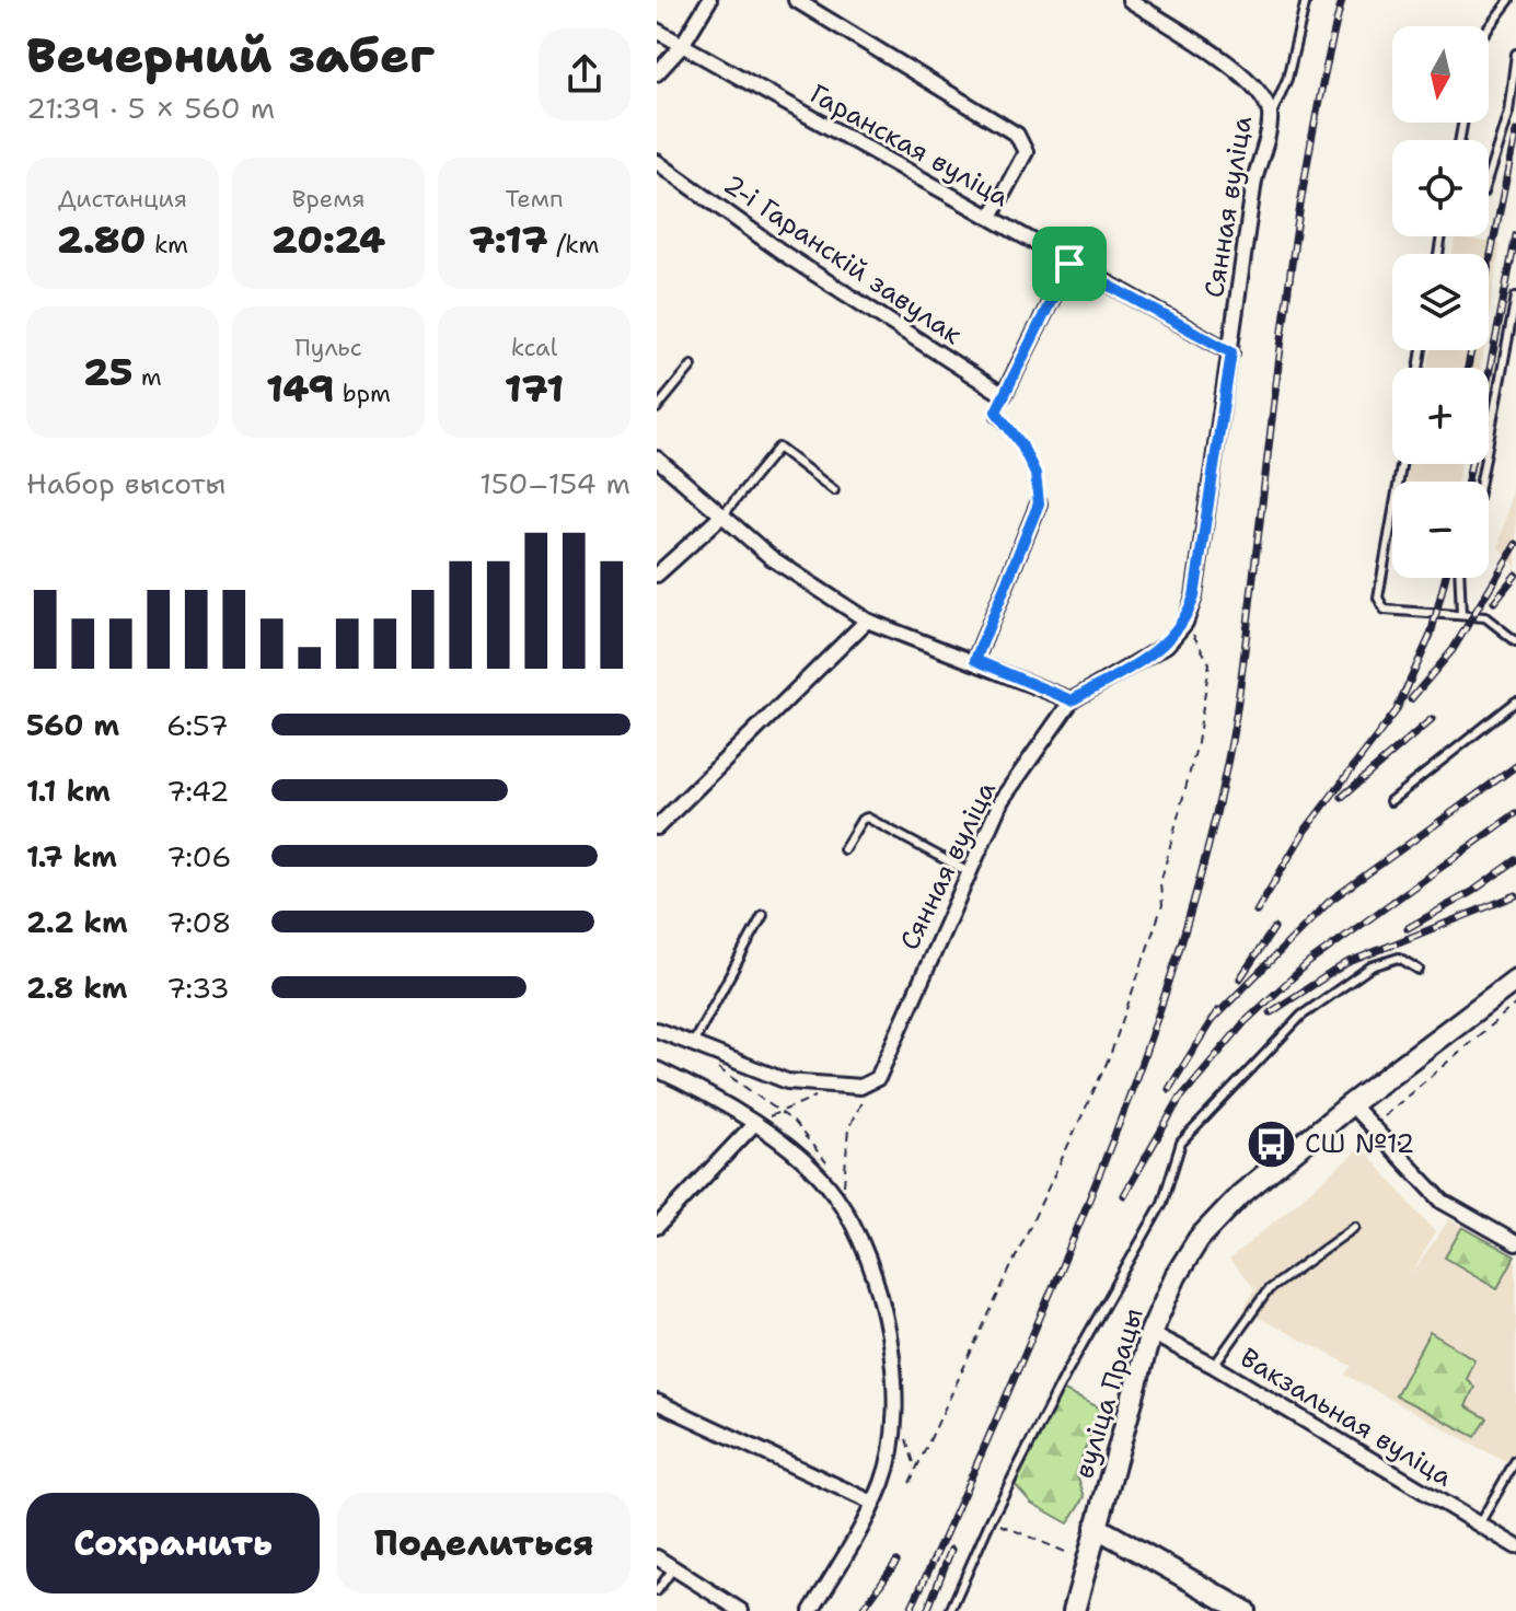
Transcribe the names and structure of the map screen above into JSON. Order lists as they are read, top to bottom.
{
  "streets": {
    "main road": ["вуліца Працы"],
    "street": [
      "Гаранская вуліца",
      "Сянная вуліца",
      "2-і Гаранскій завулак",
      "Вакзальная вуліца"
    ]
  },
  "crossings": [
    ["Гаранская вуліца", "Сянная вуліца"],
    ["вуліца Працы", "Вакзальная вуліца"]
  ],
  "places": {
    "bus stop": ["СШ №12"]
  },
  "north": "bottom",
  "page": {
    "heading": ["Вечерний забег", "21:39 · 5 × 560 m"],
    "map_buttons": ["+", "−"],
    "stats": [
      ["Дистанция", "2.80 km"],
      ["Время", "20:24"],
      ["Темп", "7:17 /km"],
      ["25 m"],
      ["Пульс", "149 bpm"],
      ["kcal", "171"]
    ],
    "chart": ["Набор высоты", "150–154 m"],
    "list": [
      {
        "name": "560 m",
        "note": "6:57"
      },
      {
        "name": "1.1 km",
        "note": "7:42"
      },
      {
        "name": "1.7 km",
        "note": "7:06"
      },
      {
        "name": "2.2 km",
        "note": "7:08"
      },
      {
        "name": "2.8 km",
        "note": "7:33"
      }
    ],
    "buttons": ["Сохранить", "Поделиться"]
  }
}
